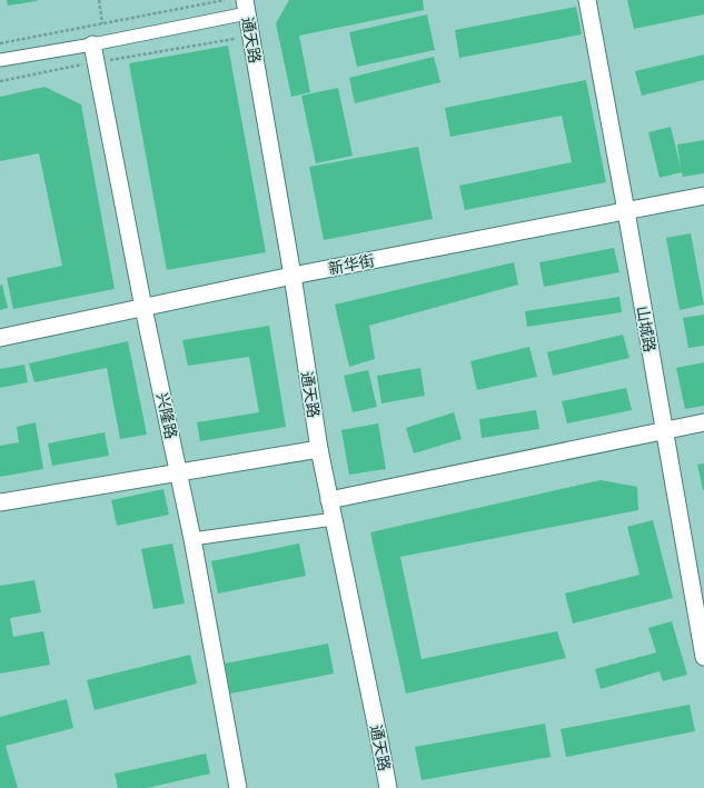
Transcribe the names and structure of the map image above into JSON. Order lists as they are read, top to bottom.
{
  "streets": {
    "street": [
      "通天路",
      "新华街",
      "山城路",
      "兴隆路"
    ]
  },
  "crossings": [
    ["通天路", "新华街"],
    ["新华街", "山城路"],
    ["新华街", "兴隆路"]
  ]
}
